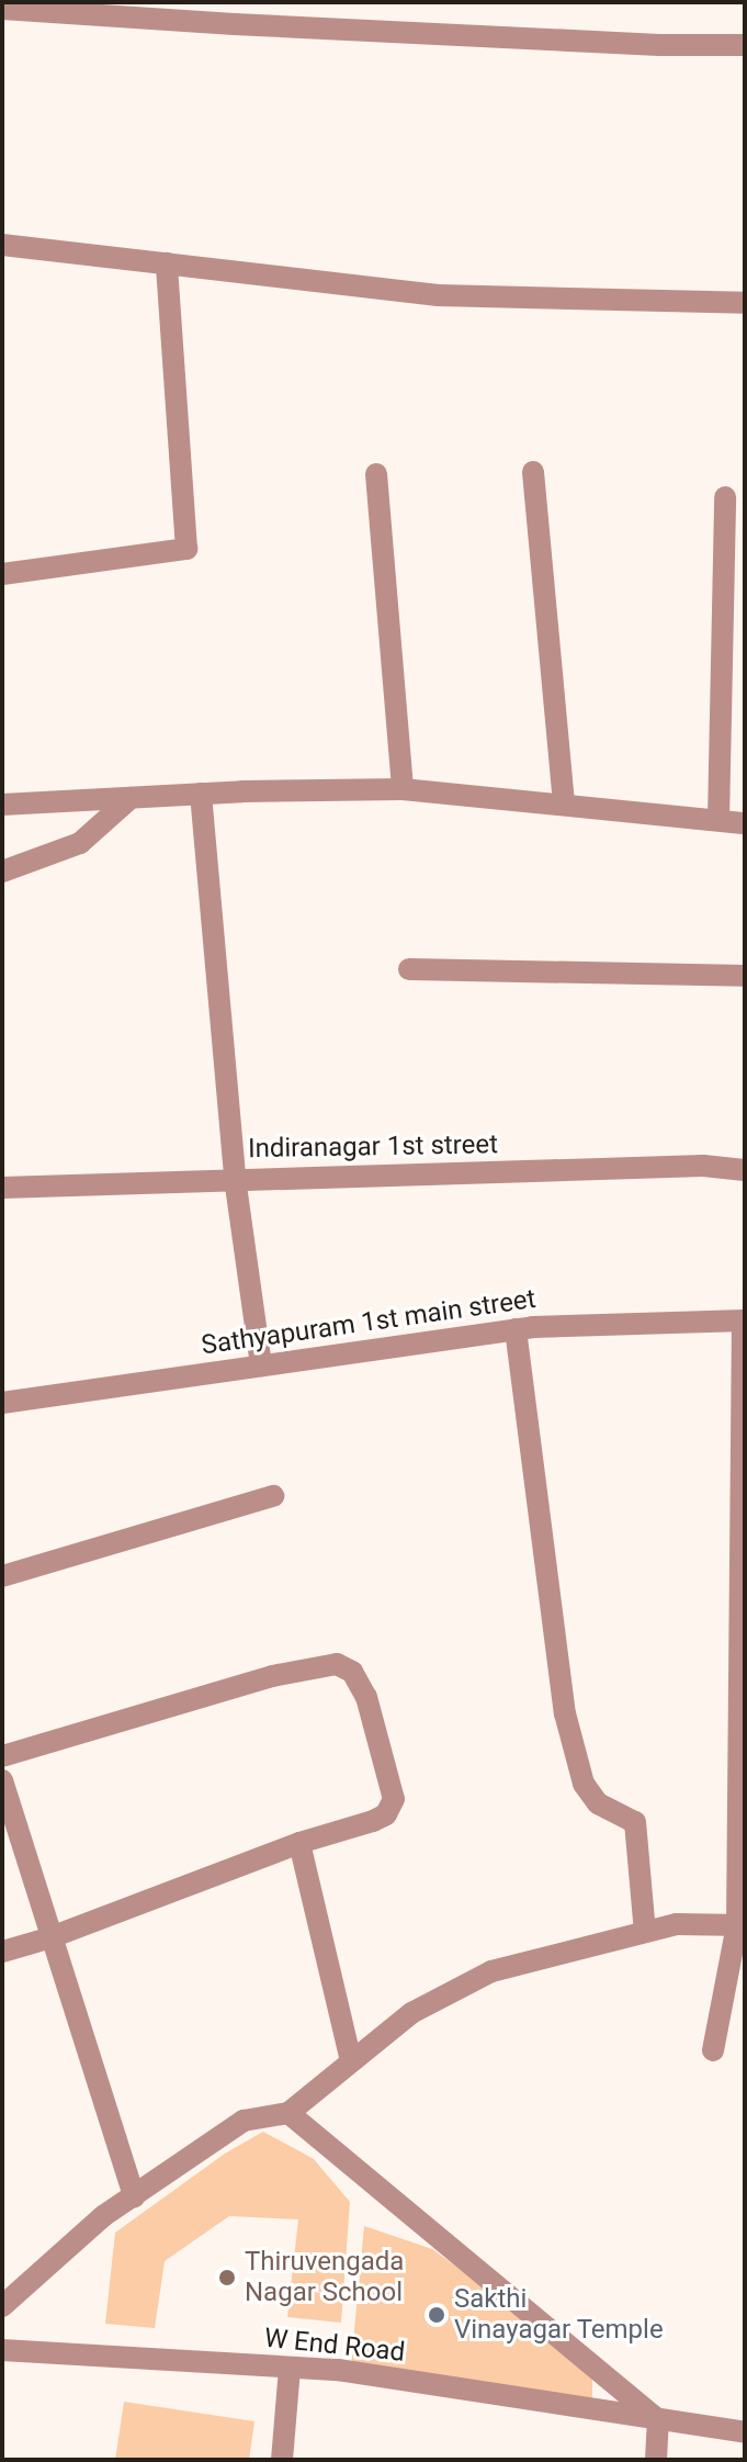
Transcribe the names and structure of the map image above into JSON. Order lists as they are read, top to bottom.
{
  "streets": {
    "street": ["Indiranagar 1st street", "Sathyapuram 1st main street", "W End Road"]
  },
  "places": ["Thiruvengada Nagar School", "Sakthi Vinayagar Temple"]
}
